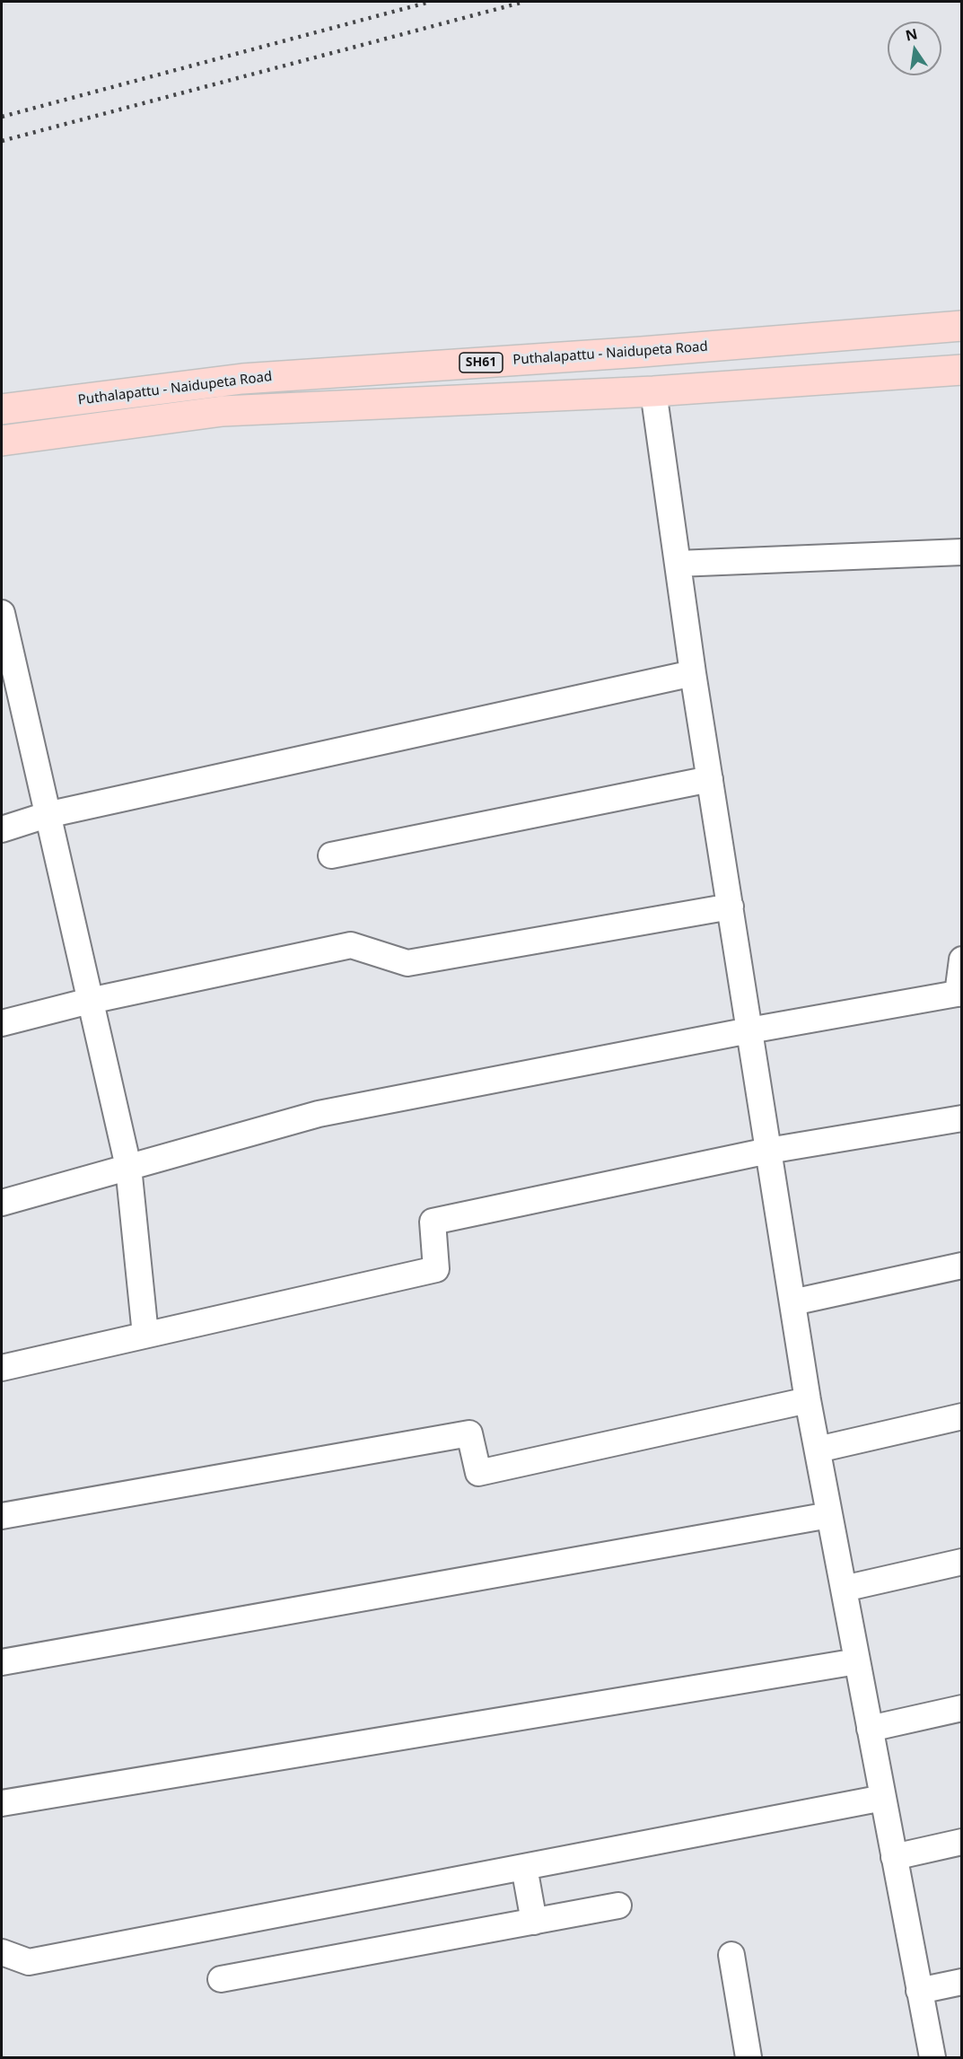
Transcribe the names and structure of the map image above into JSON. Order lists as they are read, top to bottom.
{
  "streets": {
    "main road": ["Puthalapattu - Naidupeta Road", "SH61"]
  },
  "north": "top"
}
